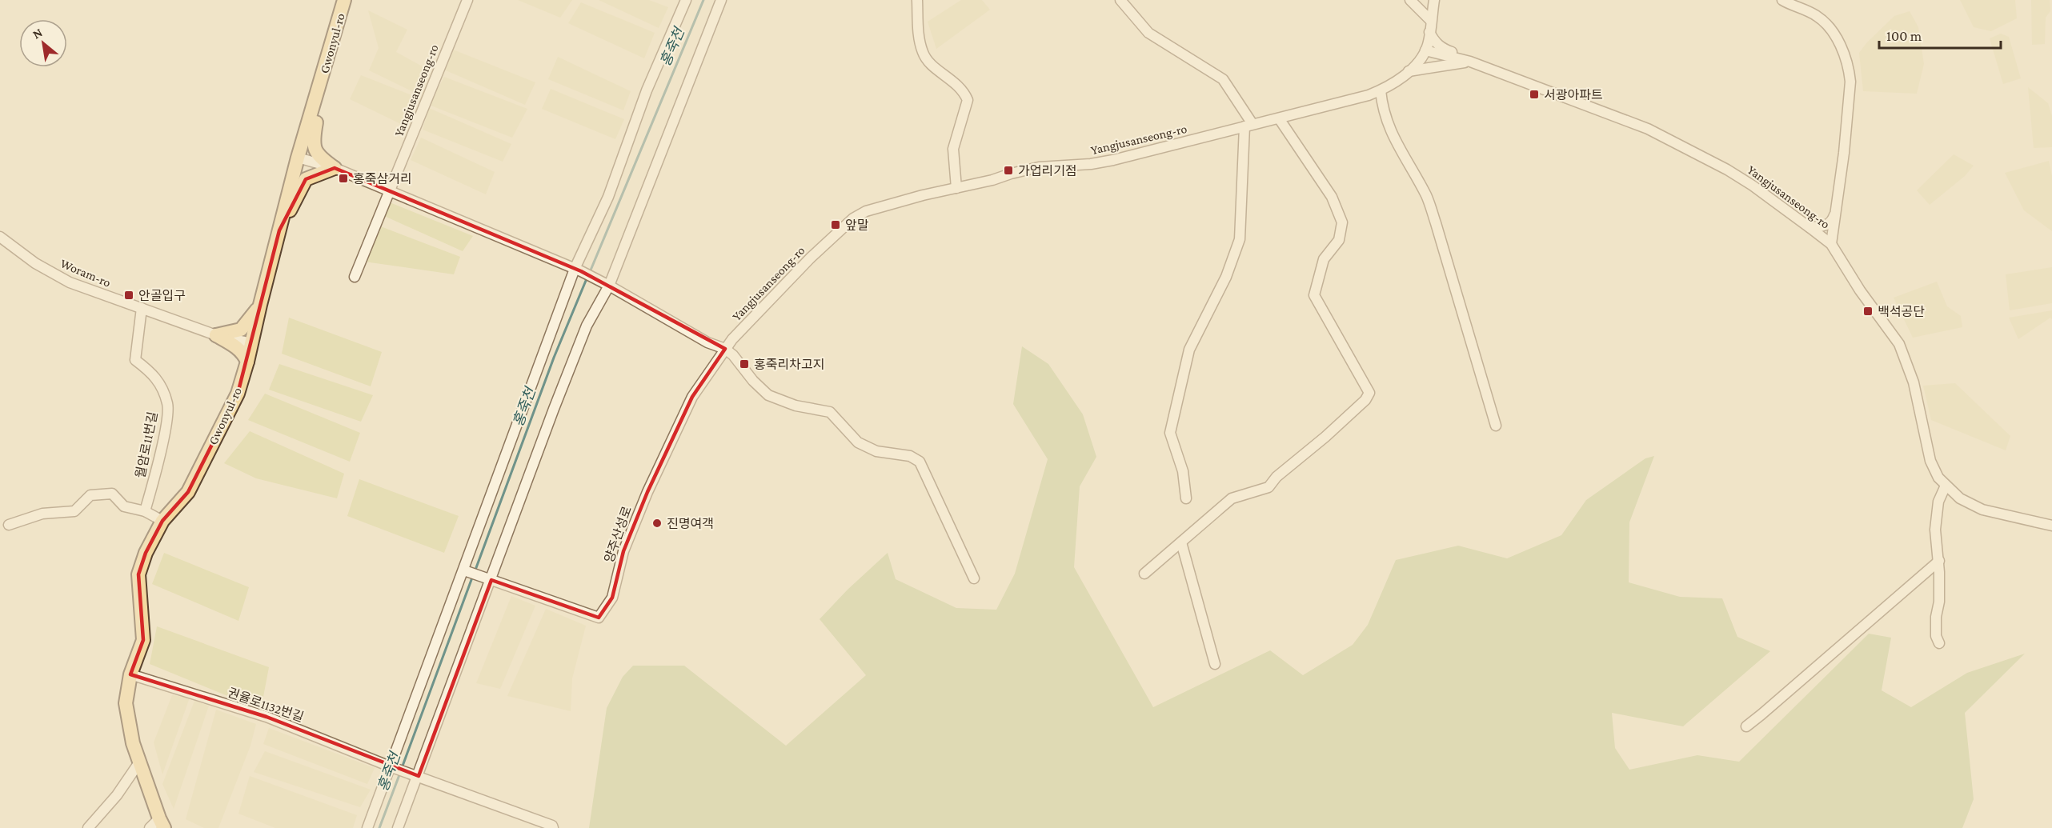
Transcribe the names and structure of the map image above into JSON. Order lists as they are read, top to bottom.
{
  "streets": {
    "main road": ["Gwonyul-ro"],
    "street": [
      "Yangjusanseong-ro",
      "Woram-ro",
      "월암로11번길",
      "권율로1132번길"
    ]
  },
  "crossings": [
    ["Gwonyul-ro", "Woram-ro"],
    ["Gwonyul-ro", "권율로1132번길"],
    ["Woram-ro", "월암로11번길"]
  ],
  "water": ["홍죽천"],
  "places": {
    "transit": [
      "서광아파트",
      "가업리기점",
      "홍죽삼거리",
      "앞말",
      "안골입구",
      "백석공단",
      "홍죽리차고지"
    ],
    "other": ["진명여객"]
  },
  "scale_bar": "100 m",
  "north": "top left"
}
